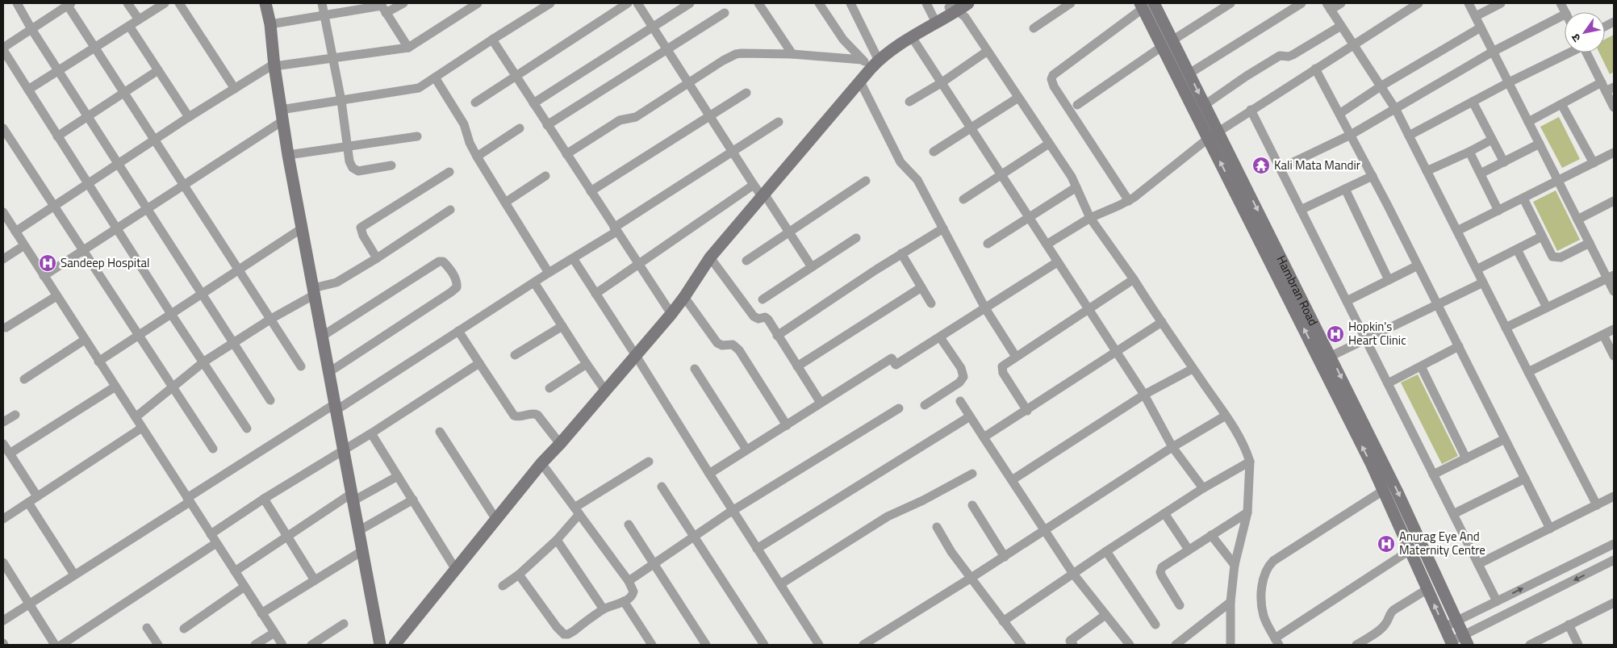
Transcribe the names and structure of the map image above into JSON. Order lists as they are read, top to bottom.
{
  "streets": {
    "street": ["Hambran Road"]
  },
  "places": {
    "temple": ["Kali Mata Mandir"],
    "hospital": ["Sandeep Hospital", "Hopkin's Heart Clinic", "Anurag Eye And Maternity Centre"]
  },
  "north": "bottom left"
}
